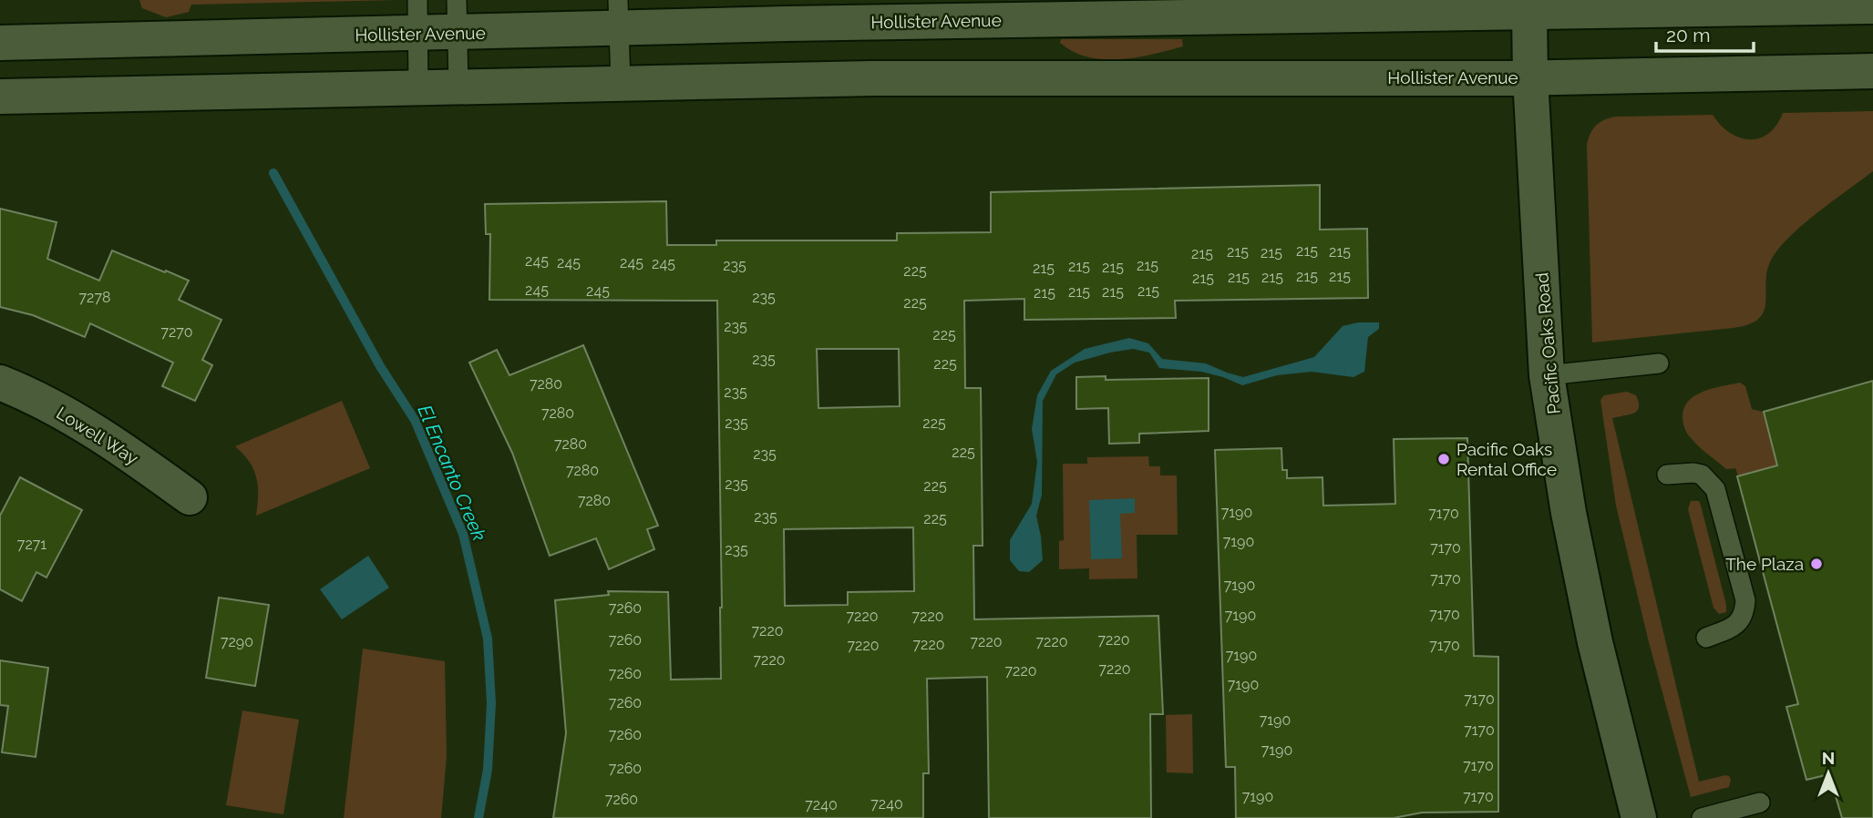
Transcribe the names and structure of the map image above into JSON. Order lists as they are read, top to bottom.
{
  "streets": {
    "main road": ["Hollister Avenue", "Pacific Oaks Road", "Lowell Way"]
  },
  "crossings": [
    ["Hollister Avenue", "Pacific Oaks Road"]
  ],
  "water": ["El Encanto Creek"],
  "places": ["Pacific Oaks Rental Office", "The Plaza"],
  "house_numbers": [
    "215",
    "215",
    "215",
    "215",
    "215",
    "245",
    "245",
    "245",
    "245",
    "235",
    "215",
    "215",
    "215",
    "215",
    "225",
    "215",
    "215",
    "215",
    "215",
    "215",
    "245",
    "245",
    "215",
    "215",
    "215",
    "215",
    "7278",
    "235",
    "225",
    "235",
    "7270",
    "225",
    "235",
    "225",
    "7280",
    "235",
    "7280",
    "235",
    "225",
    "7280",
    "225",
    "235",
    "7280",
    "235",
    "225",
    "7280",
    "7190",
    "7170",
    "235",
    "225",
    "7190",
    "7271",
    "7170",
    "235",
    "7170",
    "7190",
    "7260",
    "7170",
    "7190",
    "7220",
    "7220",
    "7220",
    "7260",
    "7220",
    "7290",
    "7220",
    "7220",
    "7220",
    "7220",
    "7170",
    "7190",
    "7220",
    "7220",
    "7220",
    "7260",
    "7190",
    "7170",
    "7260",
    "7190",
    "7170",
    "7260",
    "7190",
    "7170",
    "7260",
    "7190",
    "7170",
    "7260",
    "7240",
    "7240"
  ],
  "scale_bar": "20 m",
  "north": "top"
}
